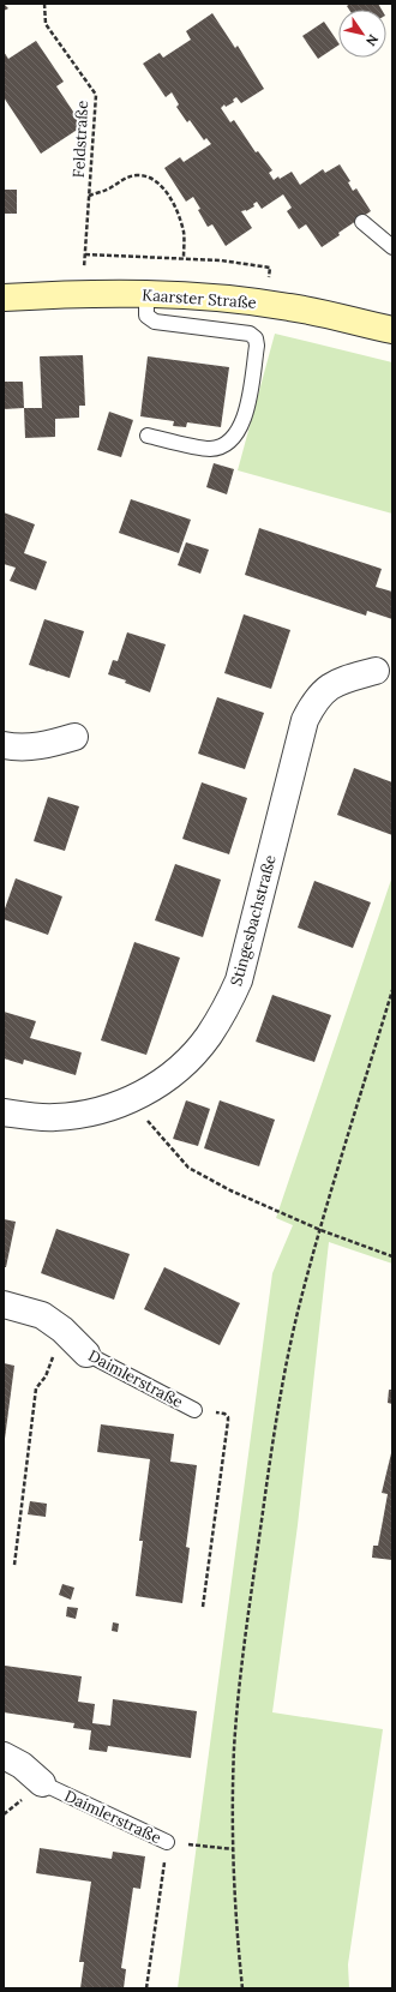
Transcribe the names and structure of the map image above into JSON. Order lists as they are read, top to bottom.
{
  "streets": {
    "main road": ["Kaarster Straße"],
    "street": ["Stingesbachstraße", "Daimlerstraße"],
    "path": ["Feldstraße"]
  },
  "crossings": [
    ["Feldstraße", "Kaarster Straße"]
  ],
  "north": "bottom right"
}
